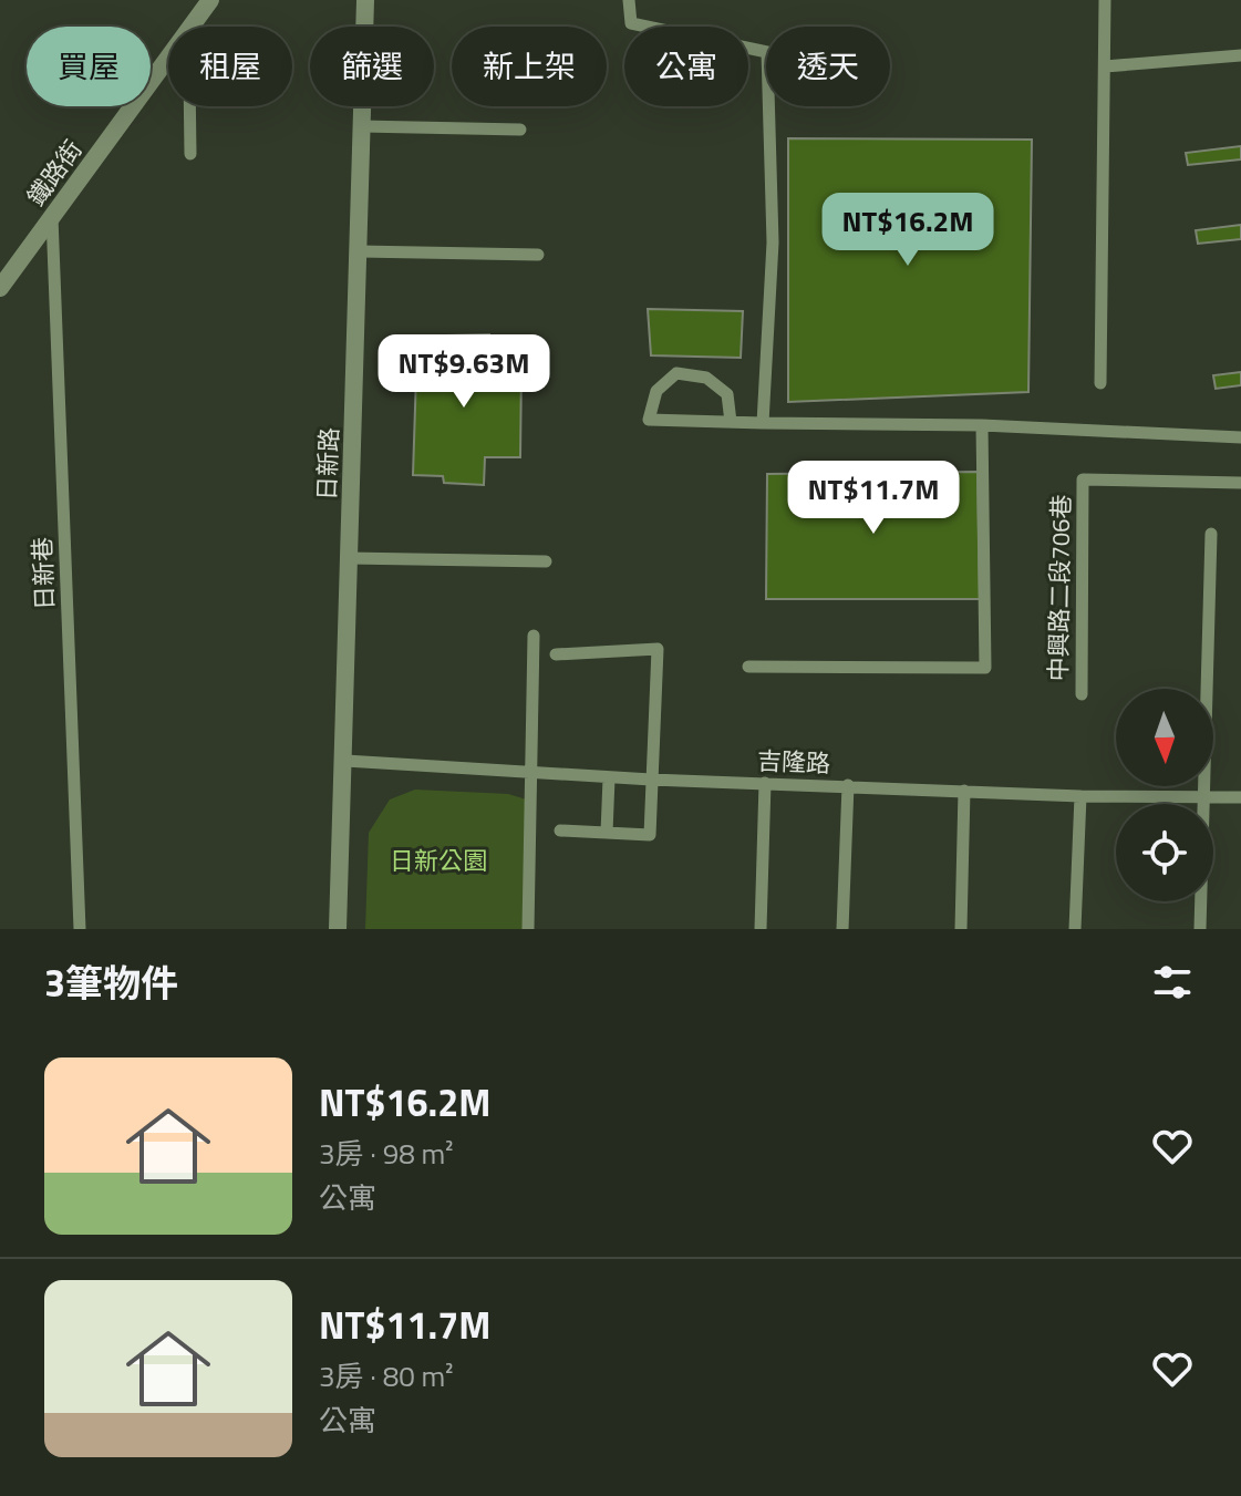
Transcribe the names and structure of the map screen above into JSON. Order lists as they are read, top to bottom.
{
  "streets": {
    "street": ["鐵路街", "日新路"],
    "lane": ["日新巷", "中興路二段706巷", "吉隆路"]
  },
  "crossings": [
    ["鐵路街", "日新巷"],
    ["日新路", "吉隆路"]
  ],
  "parks": ["日新公園"],
  "north": "bottom",
  "page": {
    "chip": [
      "買屋",
      "租屋",
      "篩選",
      "新上架",
      "公寓",
      "透天"
    ],
    "price": ["NT$16.2M", "NT$9.63M", "NT$11.7M"],
    "heading": "3筆物件",
    "list": [
      {
        "name": "NT$16.2M",
        "note": "3房 · 98 m² · 公寓"
      },
      {
        "name": "NT$11.7M",
        "note": "3房 · 80 m² · 公寓"
      }
    ]
  }
}
